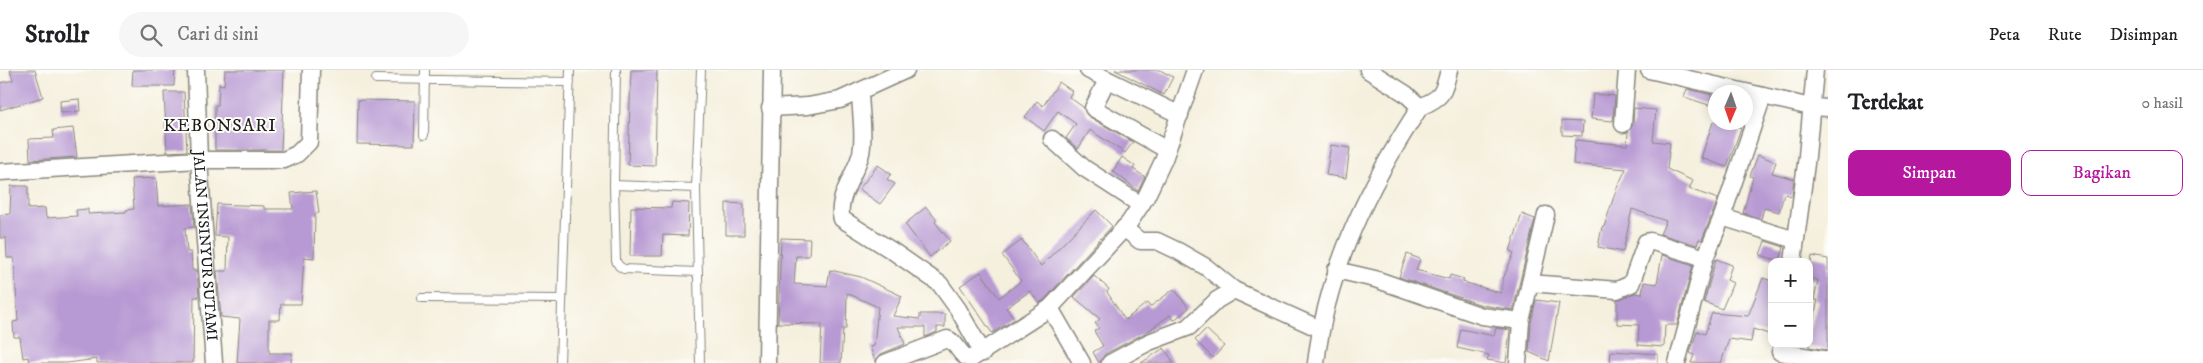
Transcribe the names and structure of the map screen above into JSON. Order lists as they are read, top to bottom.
{
  "streets": {
    "street": ["JALAN INSINYUR SUTAMI"]
  },
  "districts": ["KEBONSARI"],
  "north": "bottom",
  "page": {
    "header": "Strollr",
    "search": "Cari di sini",
    "nav": ["Peta", "Rute", "Disimpan"],
    "heading": ["Terdekat", "0 hasil"],
    "buttons": ["Simpan", "Bagikan"],
    "map_buttons": ["+", "−"]
  }
}
